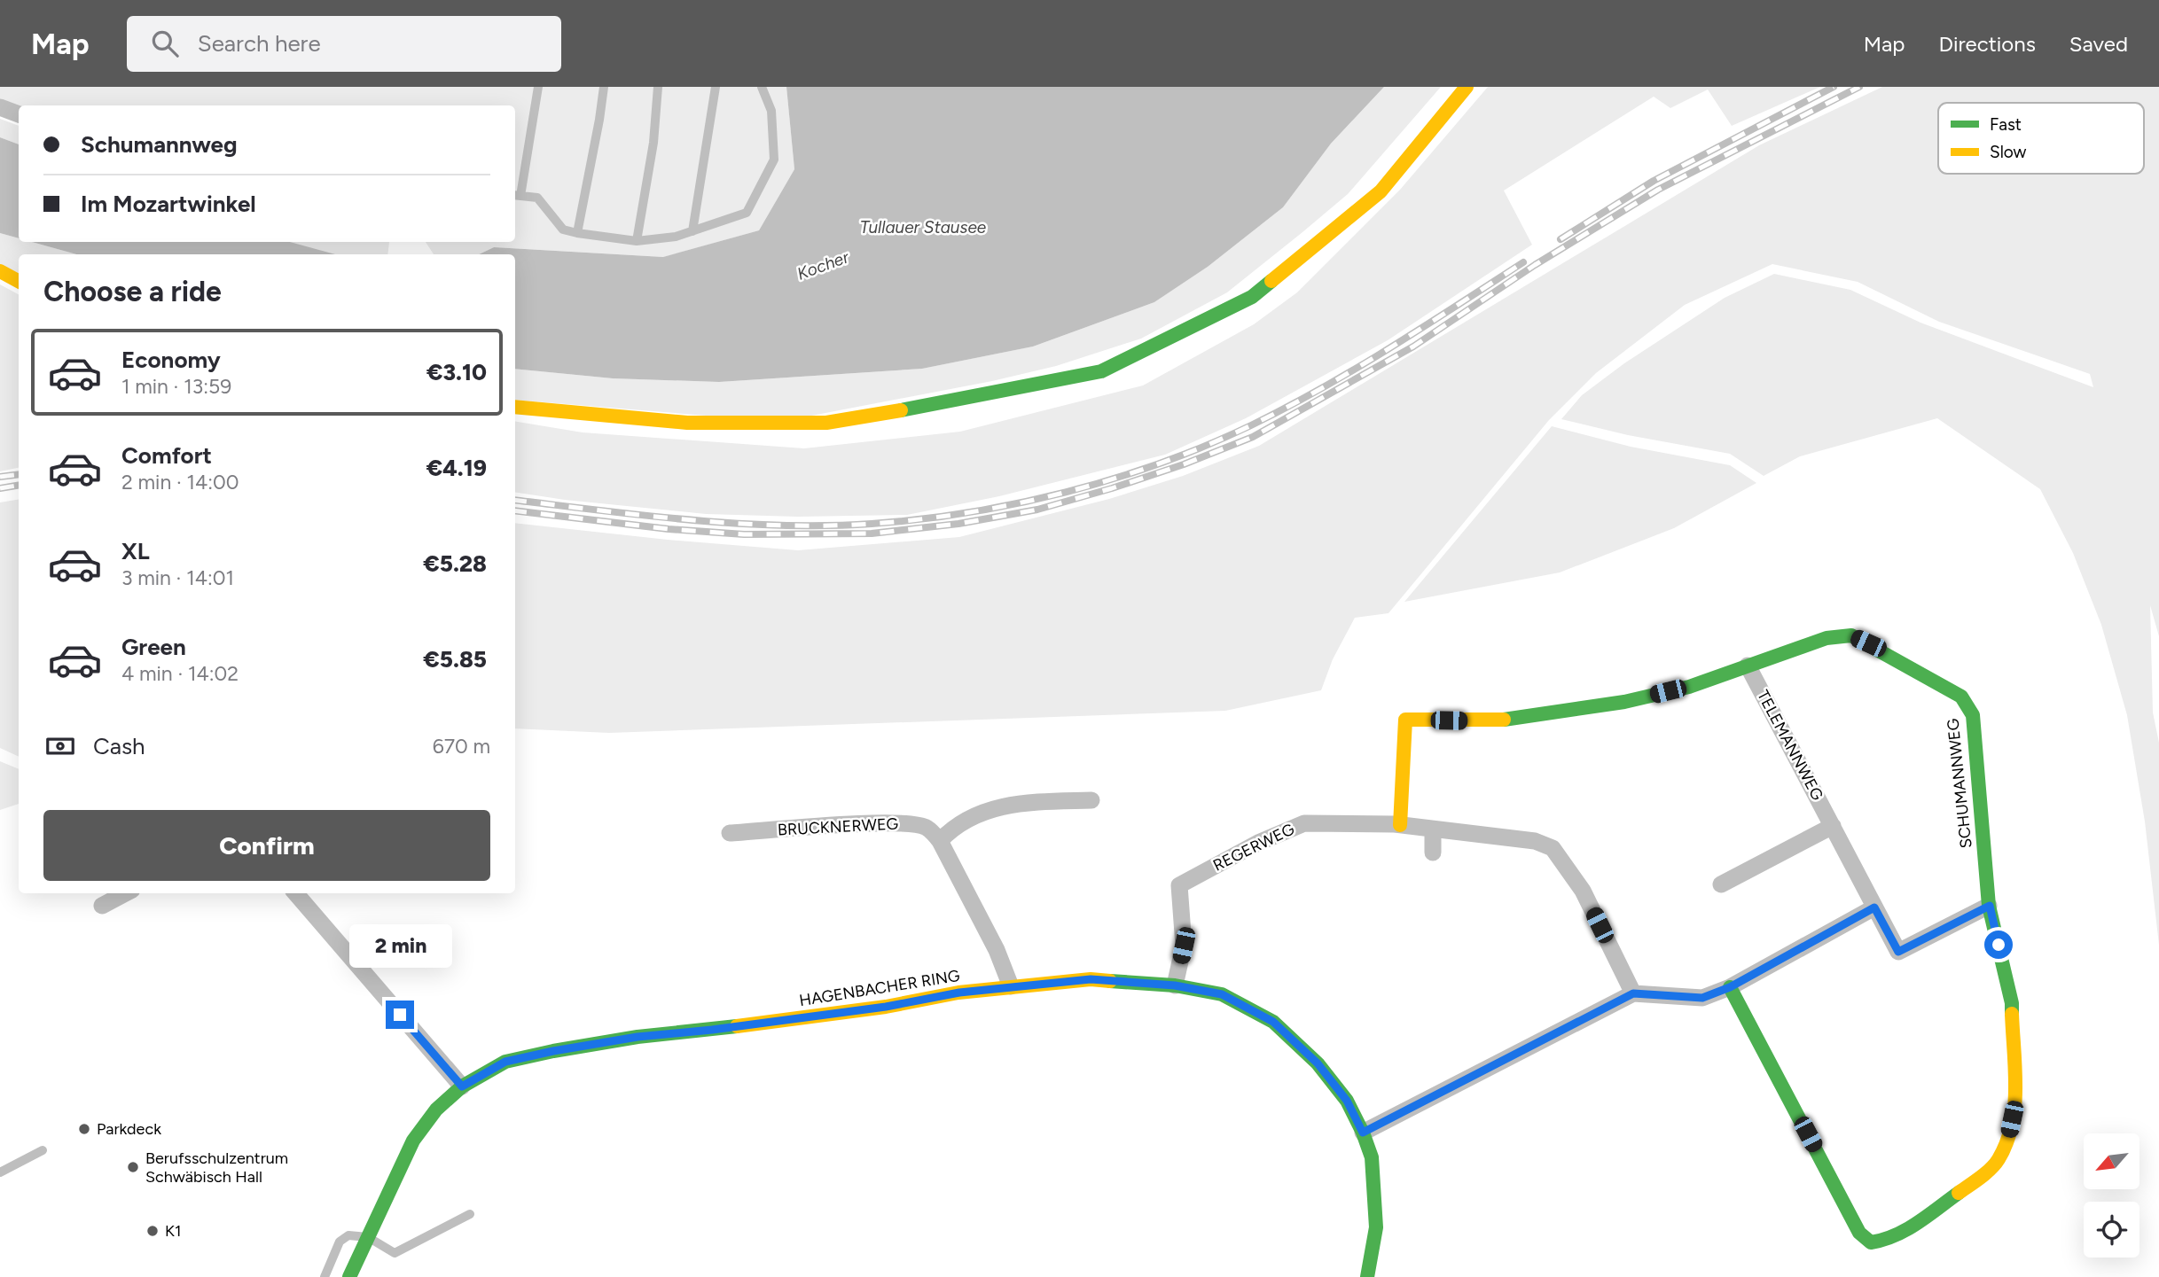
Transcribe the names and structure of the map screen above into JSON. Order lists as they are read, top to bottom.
{
  "streets": {
    "street": [
      "TELEMANNWEG",
      "SCHUMANNWEG",
      "BRUCKNERWEG",
      "REGERWEG",
      "HAGENBACHER RING"
    ]
  },
  "crossings": [
    ["TELEMANNWEG", "SCHUMANNWEG"],
    ["SCHUMANNWEG", "REGERWEG"],
    ["BRUCKNERWEG", "HAGENBACHER RING"],
    ["REGERWEG", "HAGENBACHER RING"]
  ],
  "water": ["Tullauer Stausee", "Kocher"],
  "places": ["Parkdeck", "Berufsschulzentrum Schwäbisch Hall", "K1"],
  "legend": ["Fast", "Slow"],
  "north": "bottom left",
  "page": {
    "header": "Map",
    "search": "Search here",
    "nav": ["Map", "Directions", "Saved"],
    "banner": ["Schumannweg", "Im Mozartwinkel"],
    "heading": "Choose a ride",
    "list": [
      {
        "name": "Economy",
        "note": "1 min · 13:59",
        "value": "€3.10"
      },
      {
        "name": "Comfort",
        "note": "2 min · 14:00",
        "value": "€4.19"
      },
      {
        "name": "XL",
        "note": "3 min · 14:01",
        "value": "€5.28"
      },
      {
        "name": "Green",
        "note": "4 min · 14:02",
        "value": "€5.85"
      }
    ],
    "pay": ["Cash", "670 m"],
    "buttons": "Confirm",
    "bubble": "2 min"
  }
}
